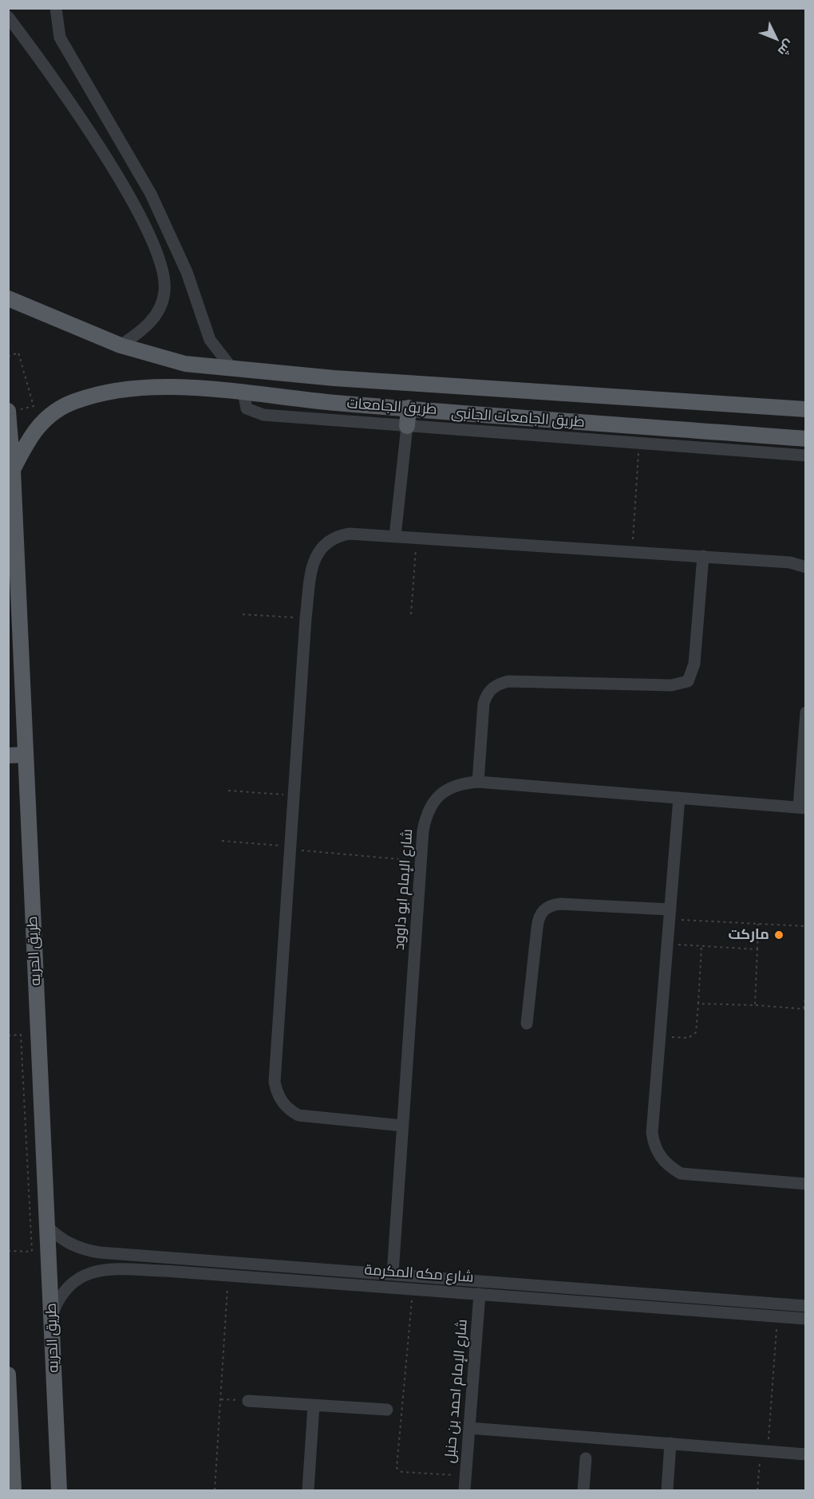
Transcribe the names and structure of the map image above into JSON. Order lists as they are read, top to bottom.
{
  "streets": {
    "main road": ["طريق الجامعات", "طريق الحريه"],
    "street": [
      "طريق الجامعات الجانبى",
      "شارع الإمام ابو داوود",
      "شارع مكه المكرمة",
      "شارع الإمام احمد بن حنبل"
    ]
  },
  "crossings": [
    ["طريق الجامعات", "طريق الجامعات الجانبى"],
    ["طريق الجامعات", "طريق الحريه"],
    ["شارع الإمام ابو داوود", "شارع مكه المكرمة"],
    ["طريق الحريه", "شارع مكه المكرمة"],
    ["شارع مكه المكرمة", "شارع الإمام احمد بن حنبل"]
  ],
  "places": ["ماركت"],
  "north": "bottom right"
}
